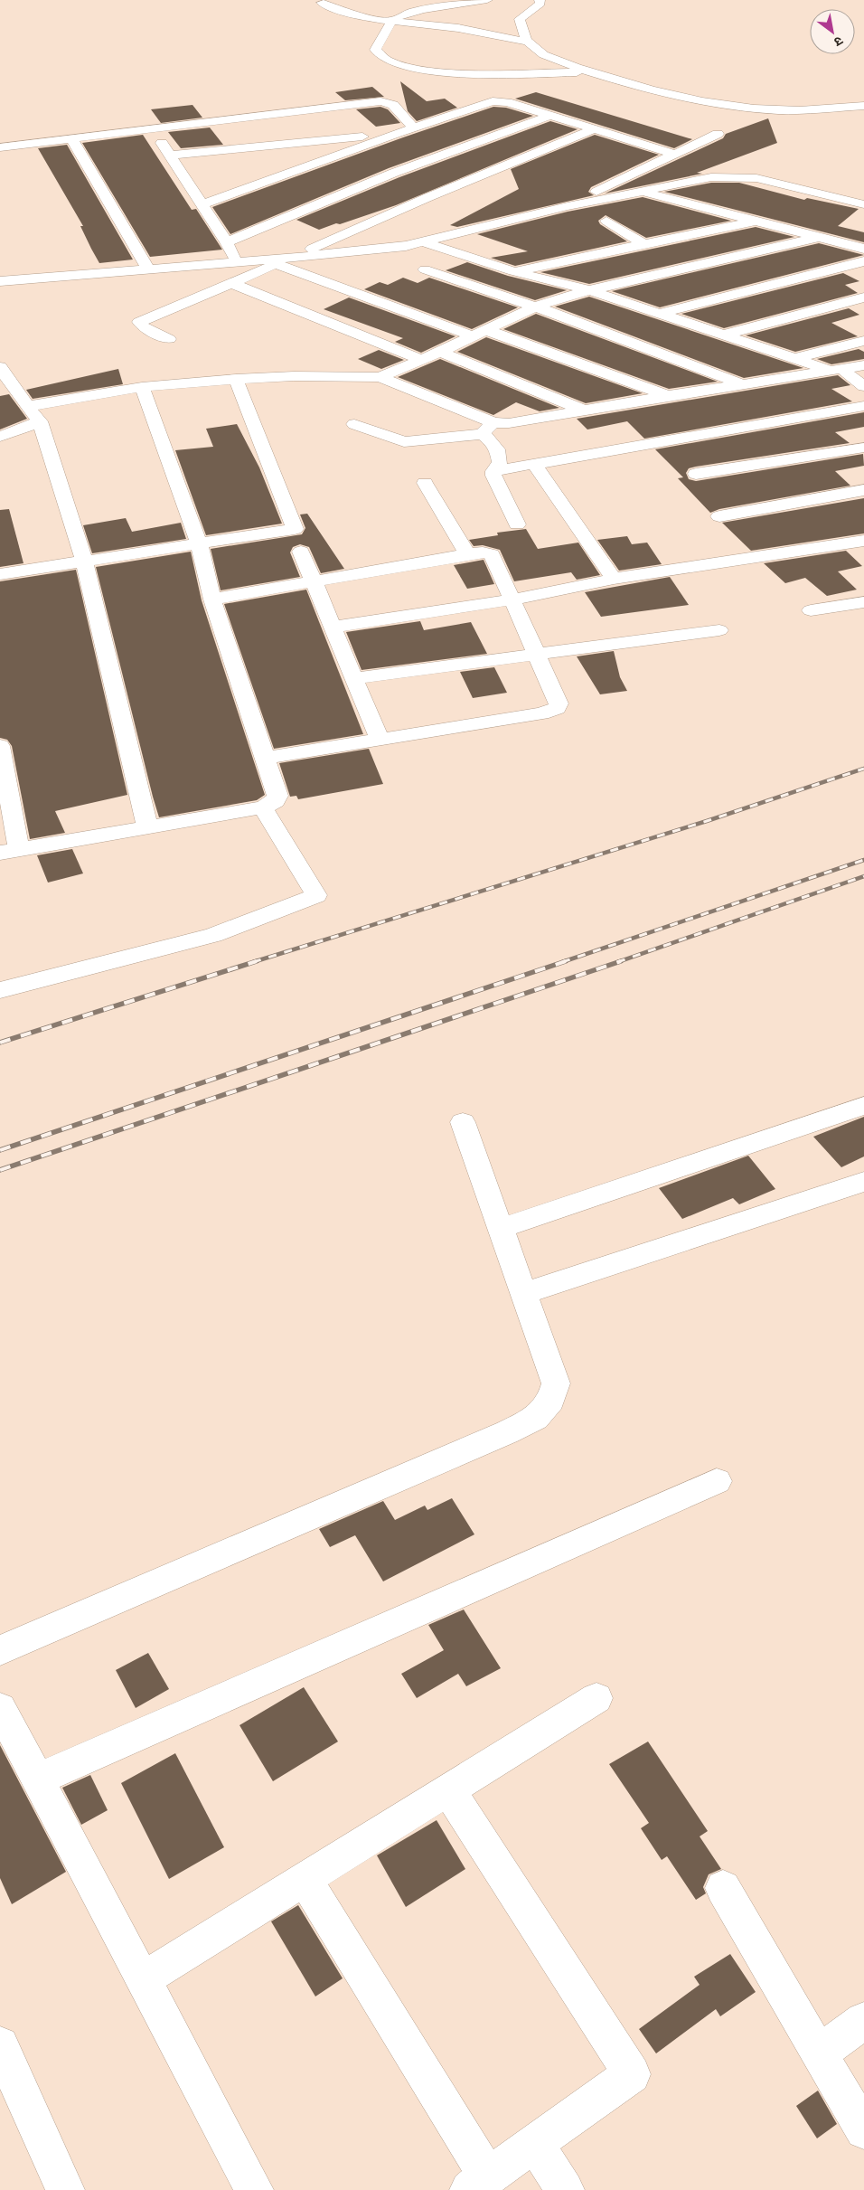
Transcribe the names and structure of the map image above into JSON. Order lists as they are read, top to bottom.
{
  "north": "bottom right"
}
